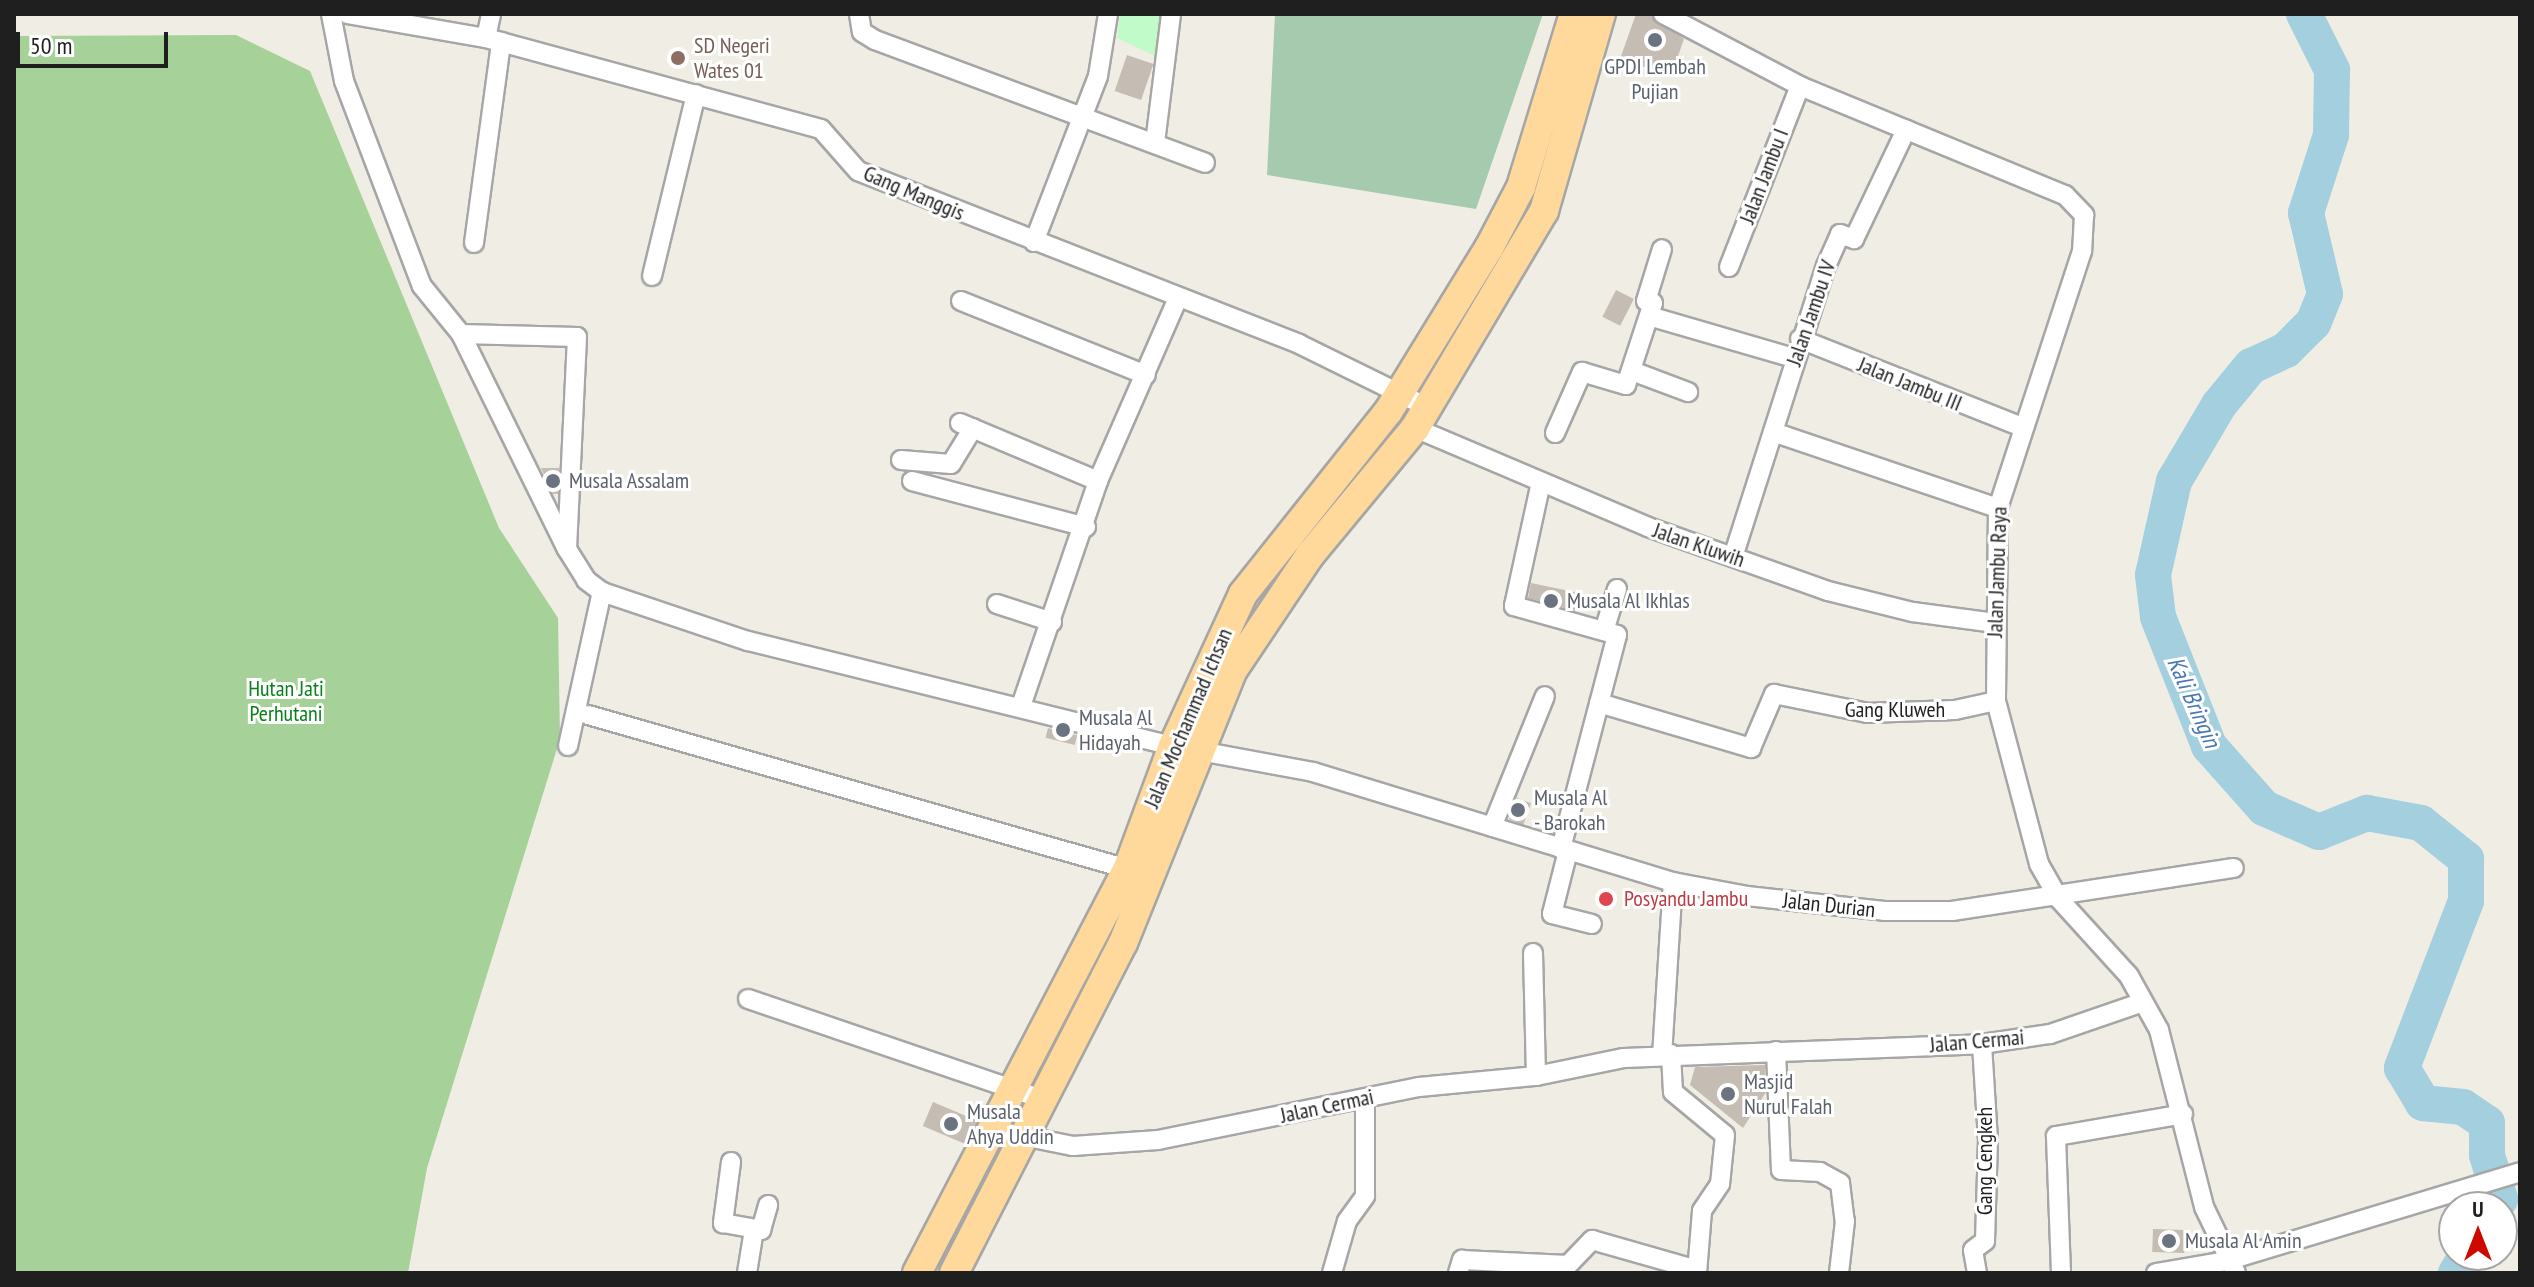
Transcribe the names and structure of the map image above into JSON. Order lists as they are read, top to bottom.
{
  "streets": {
    "main road": ["Jalan Mochammad Ichsan"],
    "street": [
      "Jalan Jambu I",
      "Gang Manggis",
      "Jalan Jambu IV",
      "Jalan Jambu III",
      "Jalan Kluwih",
      "Jalan Jambu Raya",
      "Gang Kluweh",
      "Jalan Durian",
      "Jalan Cermai",
      "Gang Cengkeh"
    ]
  },
  "crossings": [
    ["Jalan Jambu I", "Jalan Jambu Raya"],
    ["Gang Manggis", "Jalan Mochammad Ichsan"],
    ["Jalan Jambu IV", "Jalan Jambu III"],
    ["Jalan Jambu IV", "Jalan Kluwih"],
    ["Jalan Jambu IV", "Jalan Jambu Raya"],
    ["Jalan Jambu III", "Jalan Jambu Raya"],
    ["Jalan Kluwih", "Jalan Jambu Raya"],
    ["Jalan Kluwih", "Jalan Mochammad Ichsan"],
    ["Jalan Jambu Raya", "Gang Kluweh"],
    ["Jalan Jambu Raya", "Jalan Durian"],
    ["Jalan Jambu Raya", "Jalan Cermai"],
    ["Jalan Mochammad Ichsan", "Jalan Durian"],
    ["Jalan Mochammad Ichsan", "Jalan Cermai"],
    ["Jalan Cermai", "Gang Cengkeh"]
  ],
  "water": ["Kali Bringin"],
  "parks": ["Hutan Jati Perhutani"],
  "places": [
    "GPDI Lembah Pujian",
    "SD Negeri Wates 01",
    "Musala Assalam",
    "Musala Al Ikhlas",
    "Musala Al Hidayah",
    "Musala Al - Barokah",
    "Posyandu Jambu",
    "Masjid Nurul Falah",
    "Musala Ahya Uddin",
    "Musala Al Amin"
  ],
  "scale_bar": "50 m",
  "north": "top"
}
